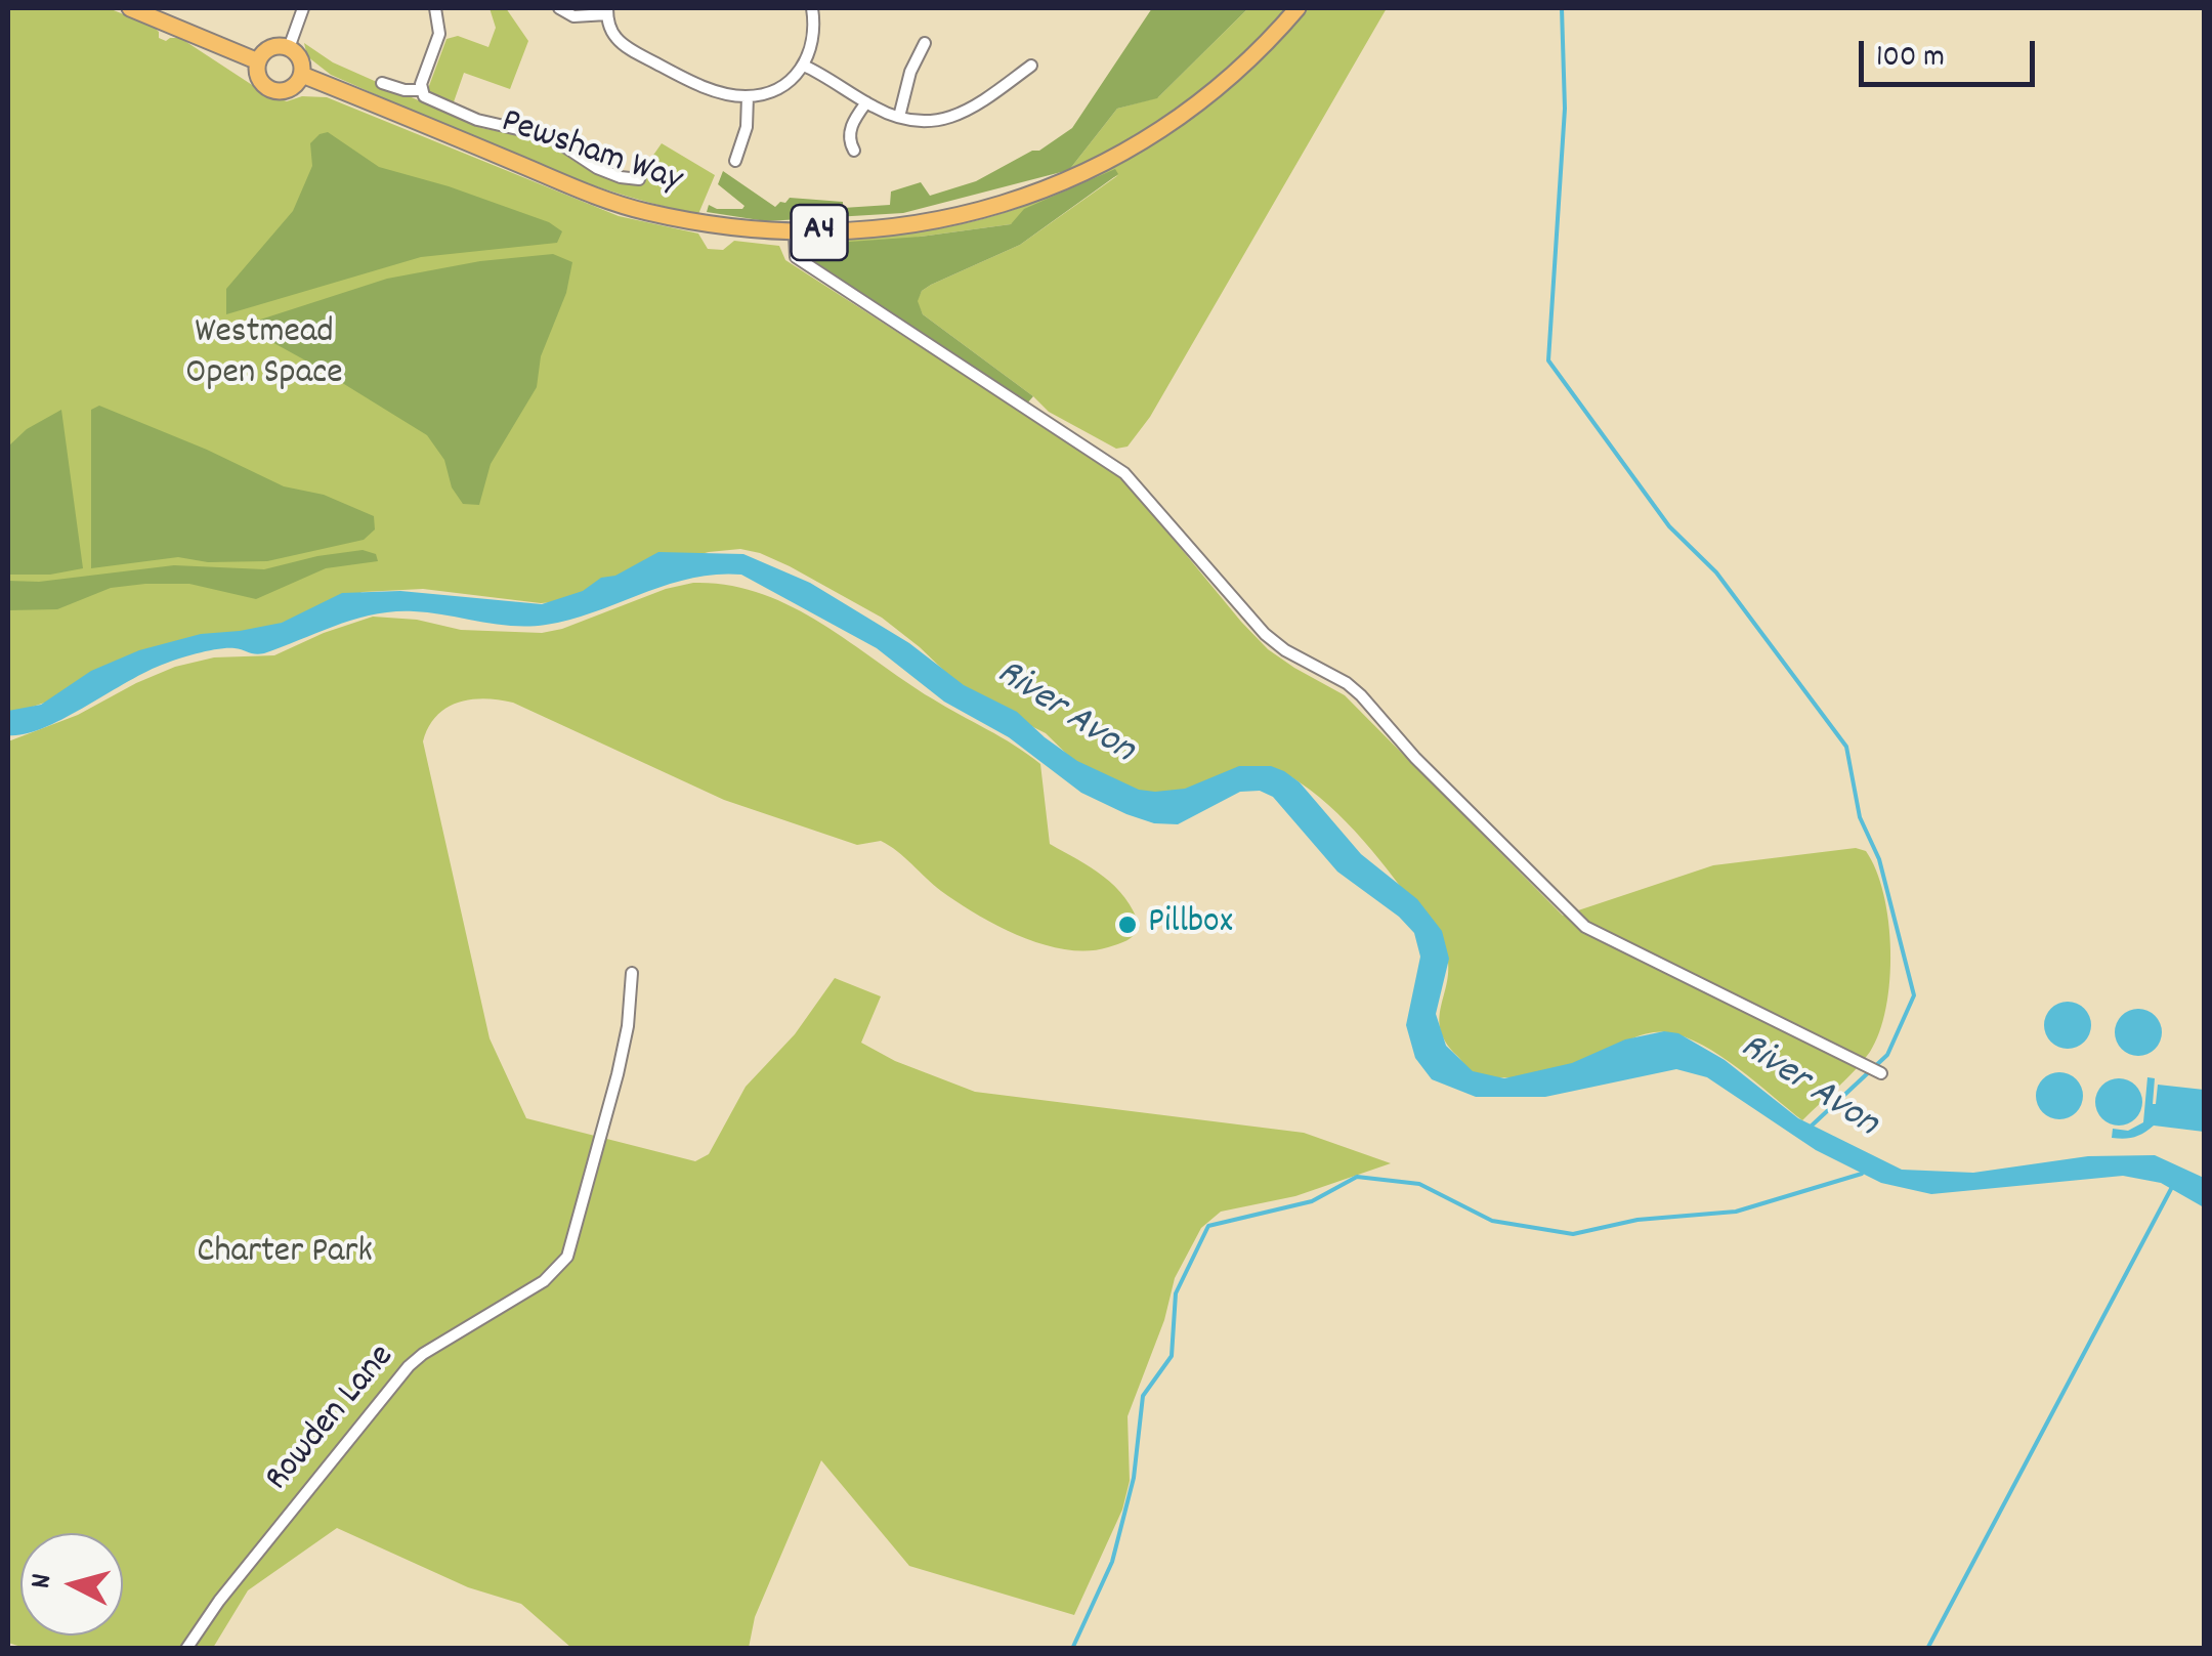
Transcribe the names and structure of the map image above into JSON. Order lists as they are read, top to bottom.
{
  "streets": {
    "main road": ["Pewsham Way", "A4"],
    "street": ["Rowden Lane"]
  },
  "water": ["River Avon"],
  "parks": ["Westmead Open Space", "Charter Park"],
  "places": ["Pillbox"],
  "scale_bar": "100 m",
  "north": "left"
}
